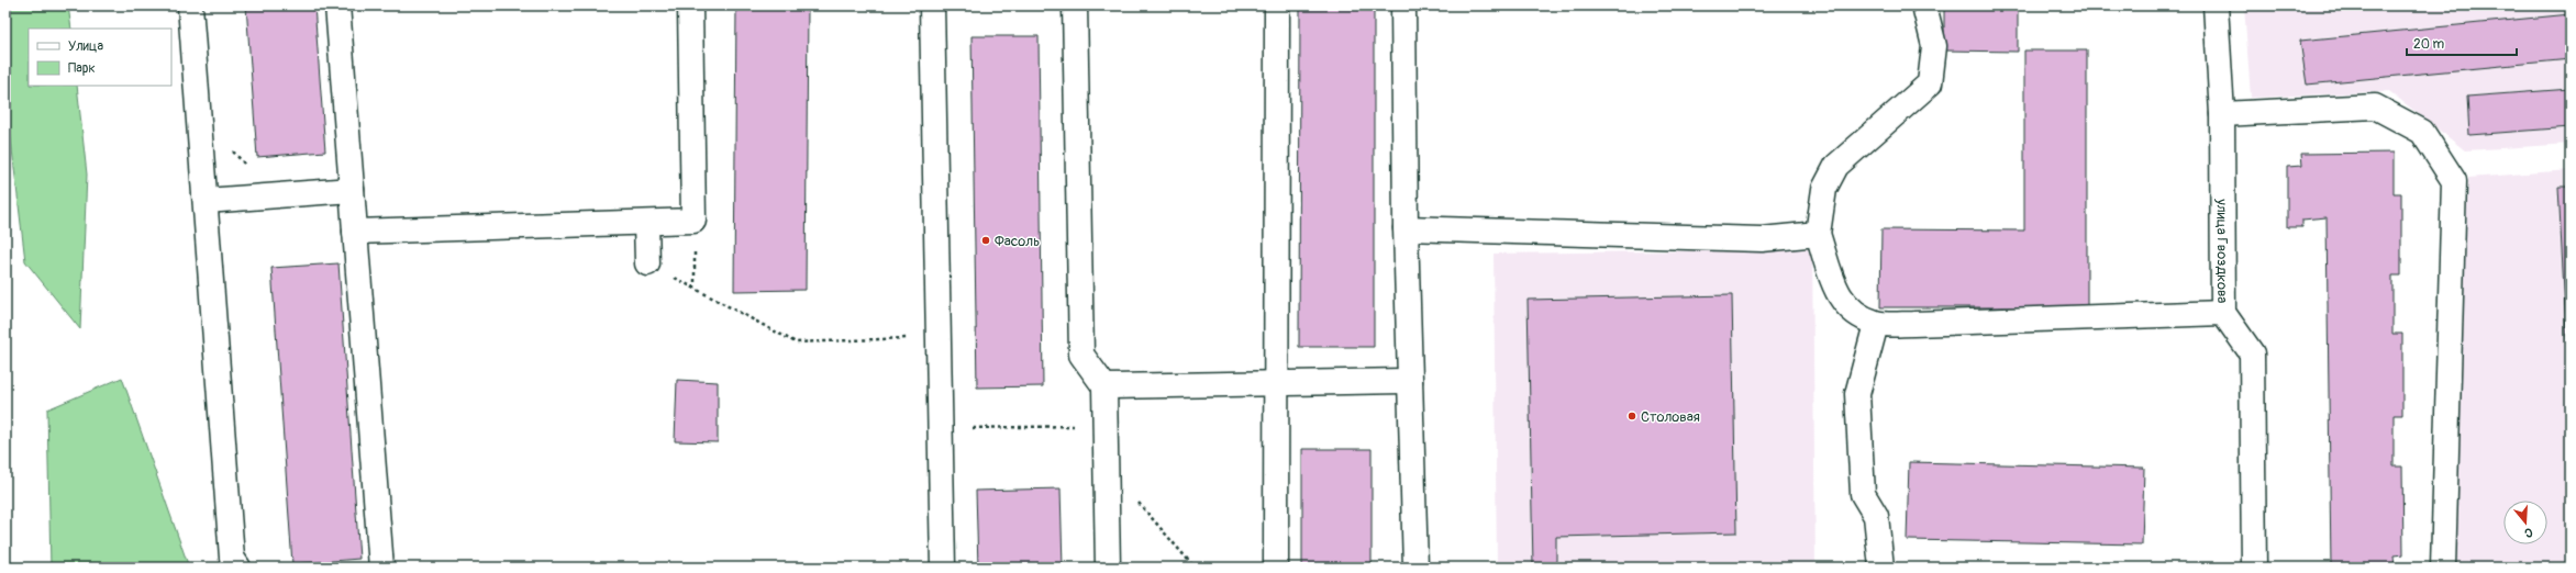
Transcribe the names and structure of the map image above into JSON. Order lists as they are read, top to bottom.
{
  "streets": {
    "lane": ["улица Гвоздкова"]
  },
  "places": ["Фасоль", "Столовая"],
  "legend": ["Улица", "Парк"],
  "scale_bar": "20 m",
  "north": "bottom"
}
